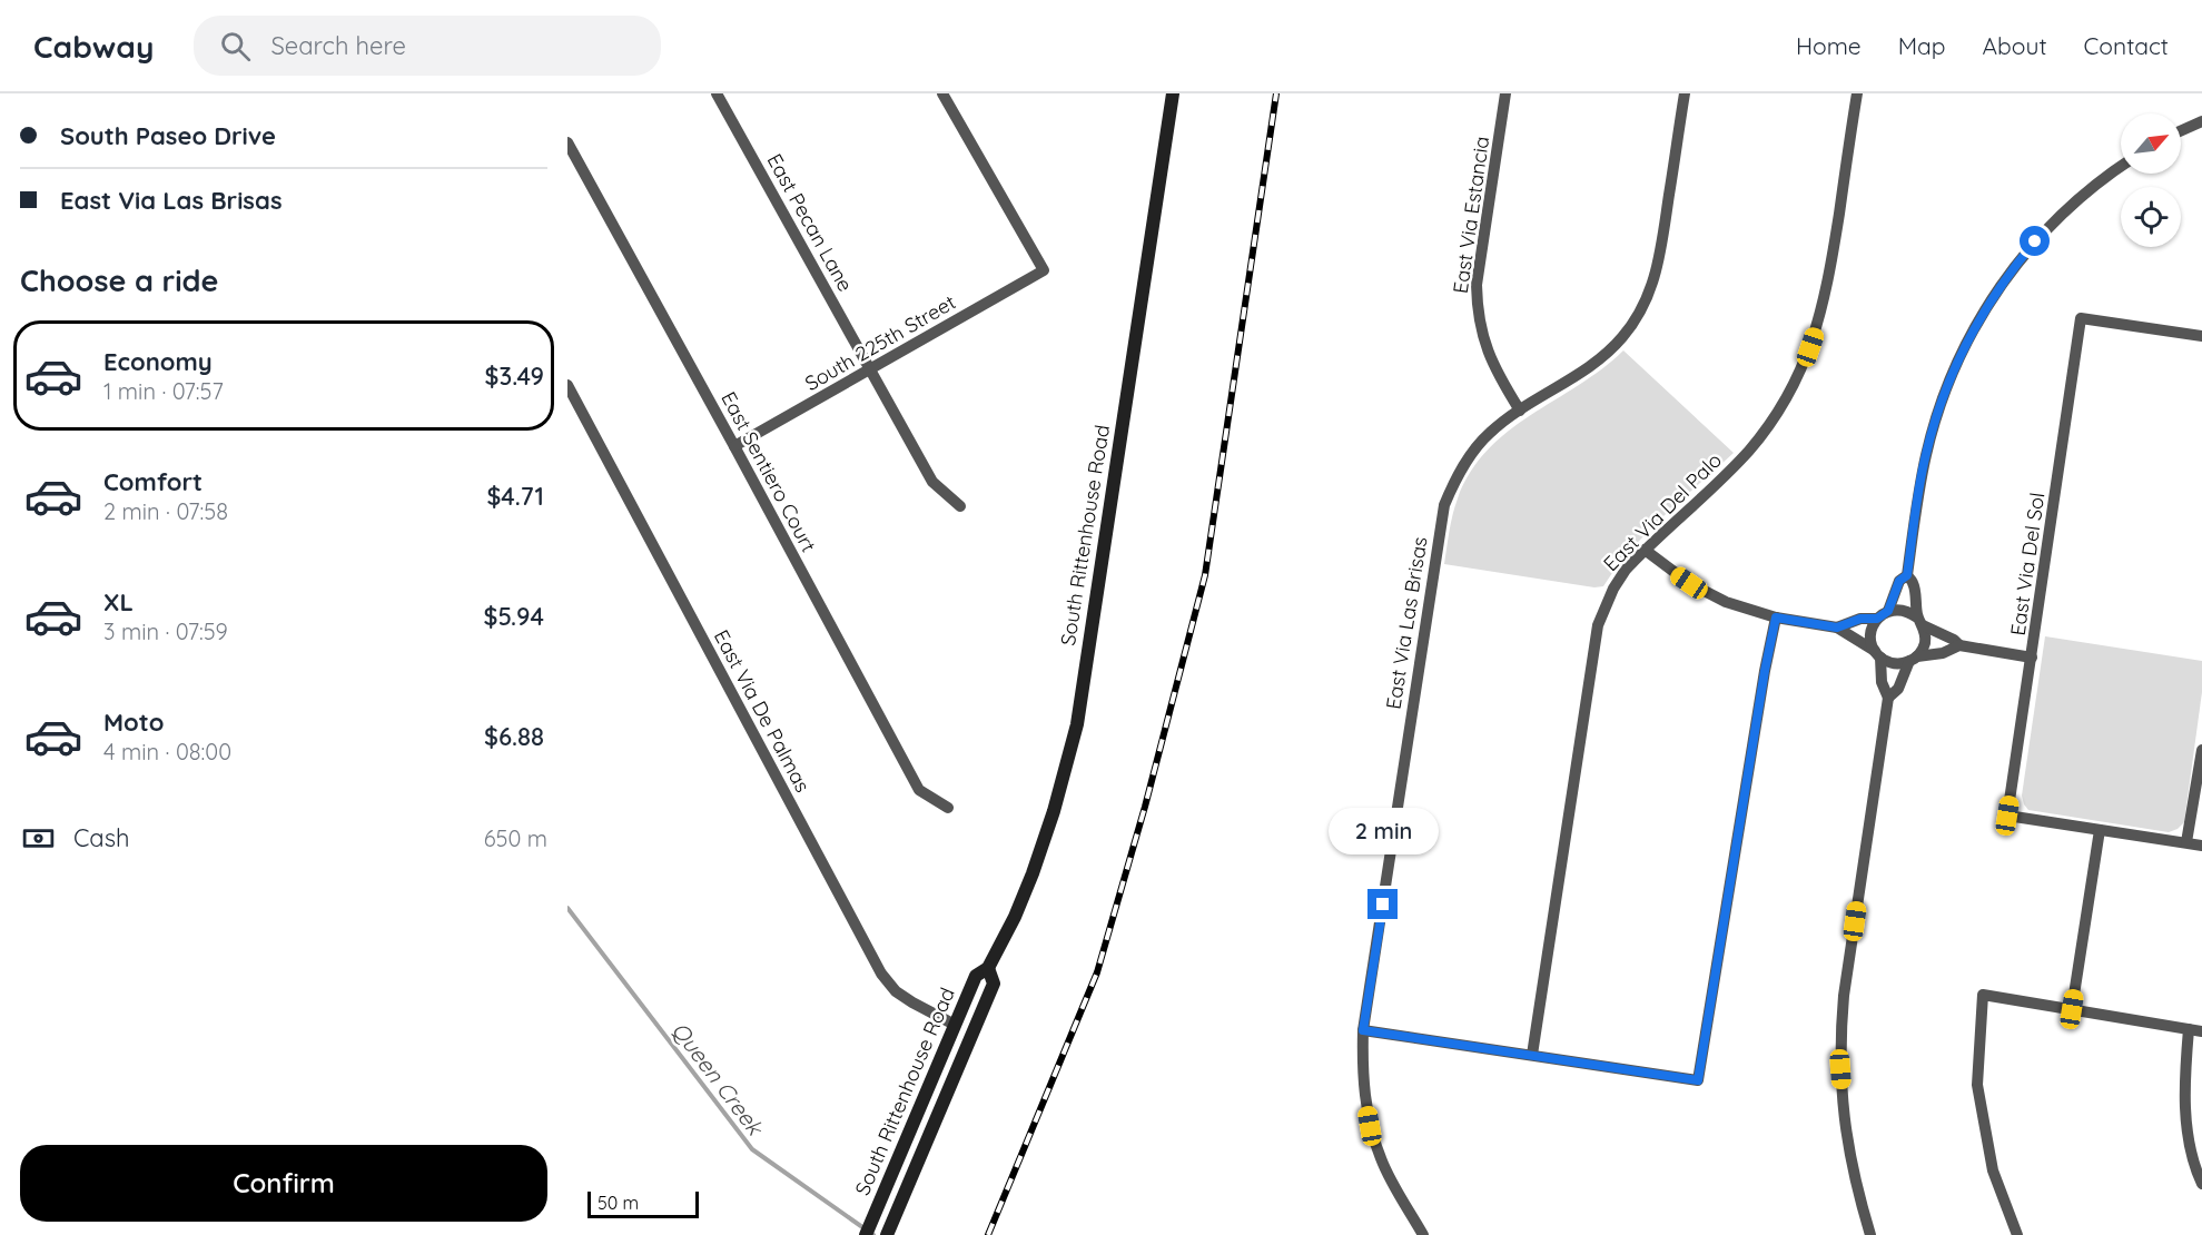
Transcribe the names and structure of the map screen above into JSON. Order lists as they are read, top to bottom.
{
  "streets": {
    "main road": ["South Rittenhouse Road"],
    "street": [
      "East Via Estancia",
      "East Pecan Lane",
      "South 225th Street",
      "East Sentiero Court",
      "East Via Del Palo",
      "East Via Del Sol",
      "East Via Las Brisas",
      "East Via De Palmas"
    ]
  },
  "crossings": [
    ["East Via Estancia", "East Via Las Brisas"],
    ["East Pecan Lane", "South 225th Street"],
    ["South 225th Street", "East Sentiero Court"],
    ["South Rittenhouse Road", "East Via De Palmas"]
  ],
  "water": ["Queen Creek"],
  "scale_bar": "50 m",
  "north": "top right",
  "page": {
    "header": "Cabway",
    "search": "Search here",
    "nav": [
      "Home",
      "Map",
      "About",
      "Contact"
    ],
    "banner": ["South Paseo Drive", "East Via Las Brisas"],
    "heading": "Choose a ride",
    "list": [
      {
        "name": "Economy",
        "note": "1 min · 07:57",
        "value": "$3.49"
      },
      {
        "name": "Comfort",
        "note": "2 min · 07:58",
        "value": "$4.71"
      },
      {
        "name": "XL",
        "note": "3 min · 07:59",
        "value": "$5.94"
      },
      {
        "name": "Moto",
        "note": "4 min · 08:00",
        "value": "$6.88"
      }
    ],
    "pay": ["Cash", "650 m"],
    "bubble": "2 min",
    "buttons": "Confirm",
    "scale": "50 m"
  }
}
